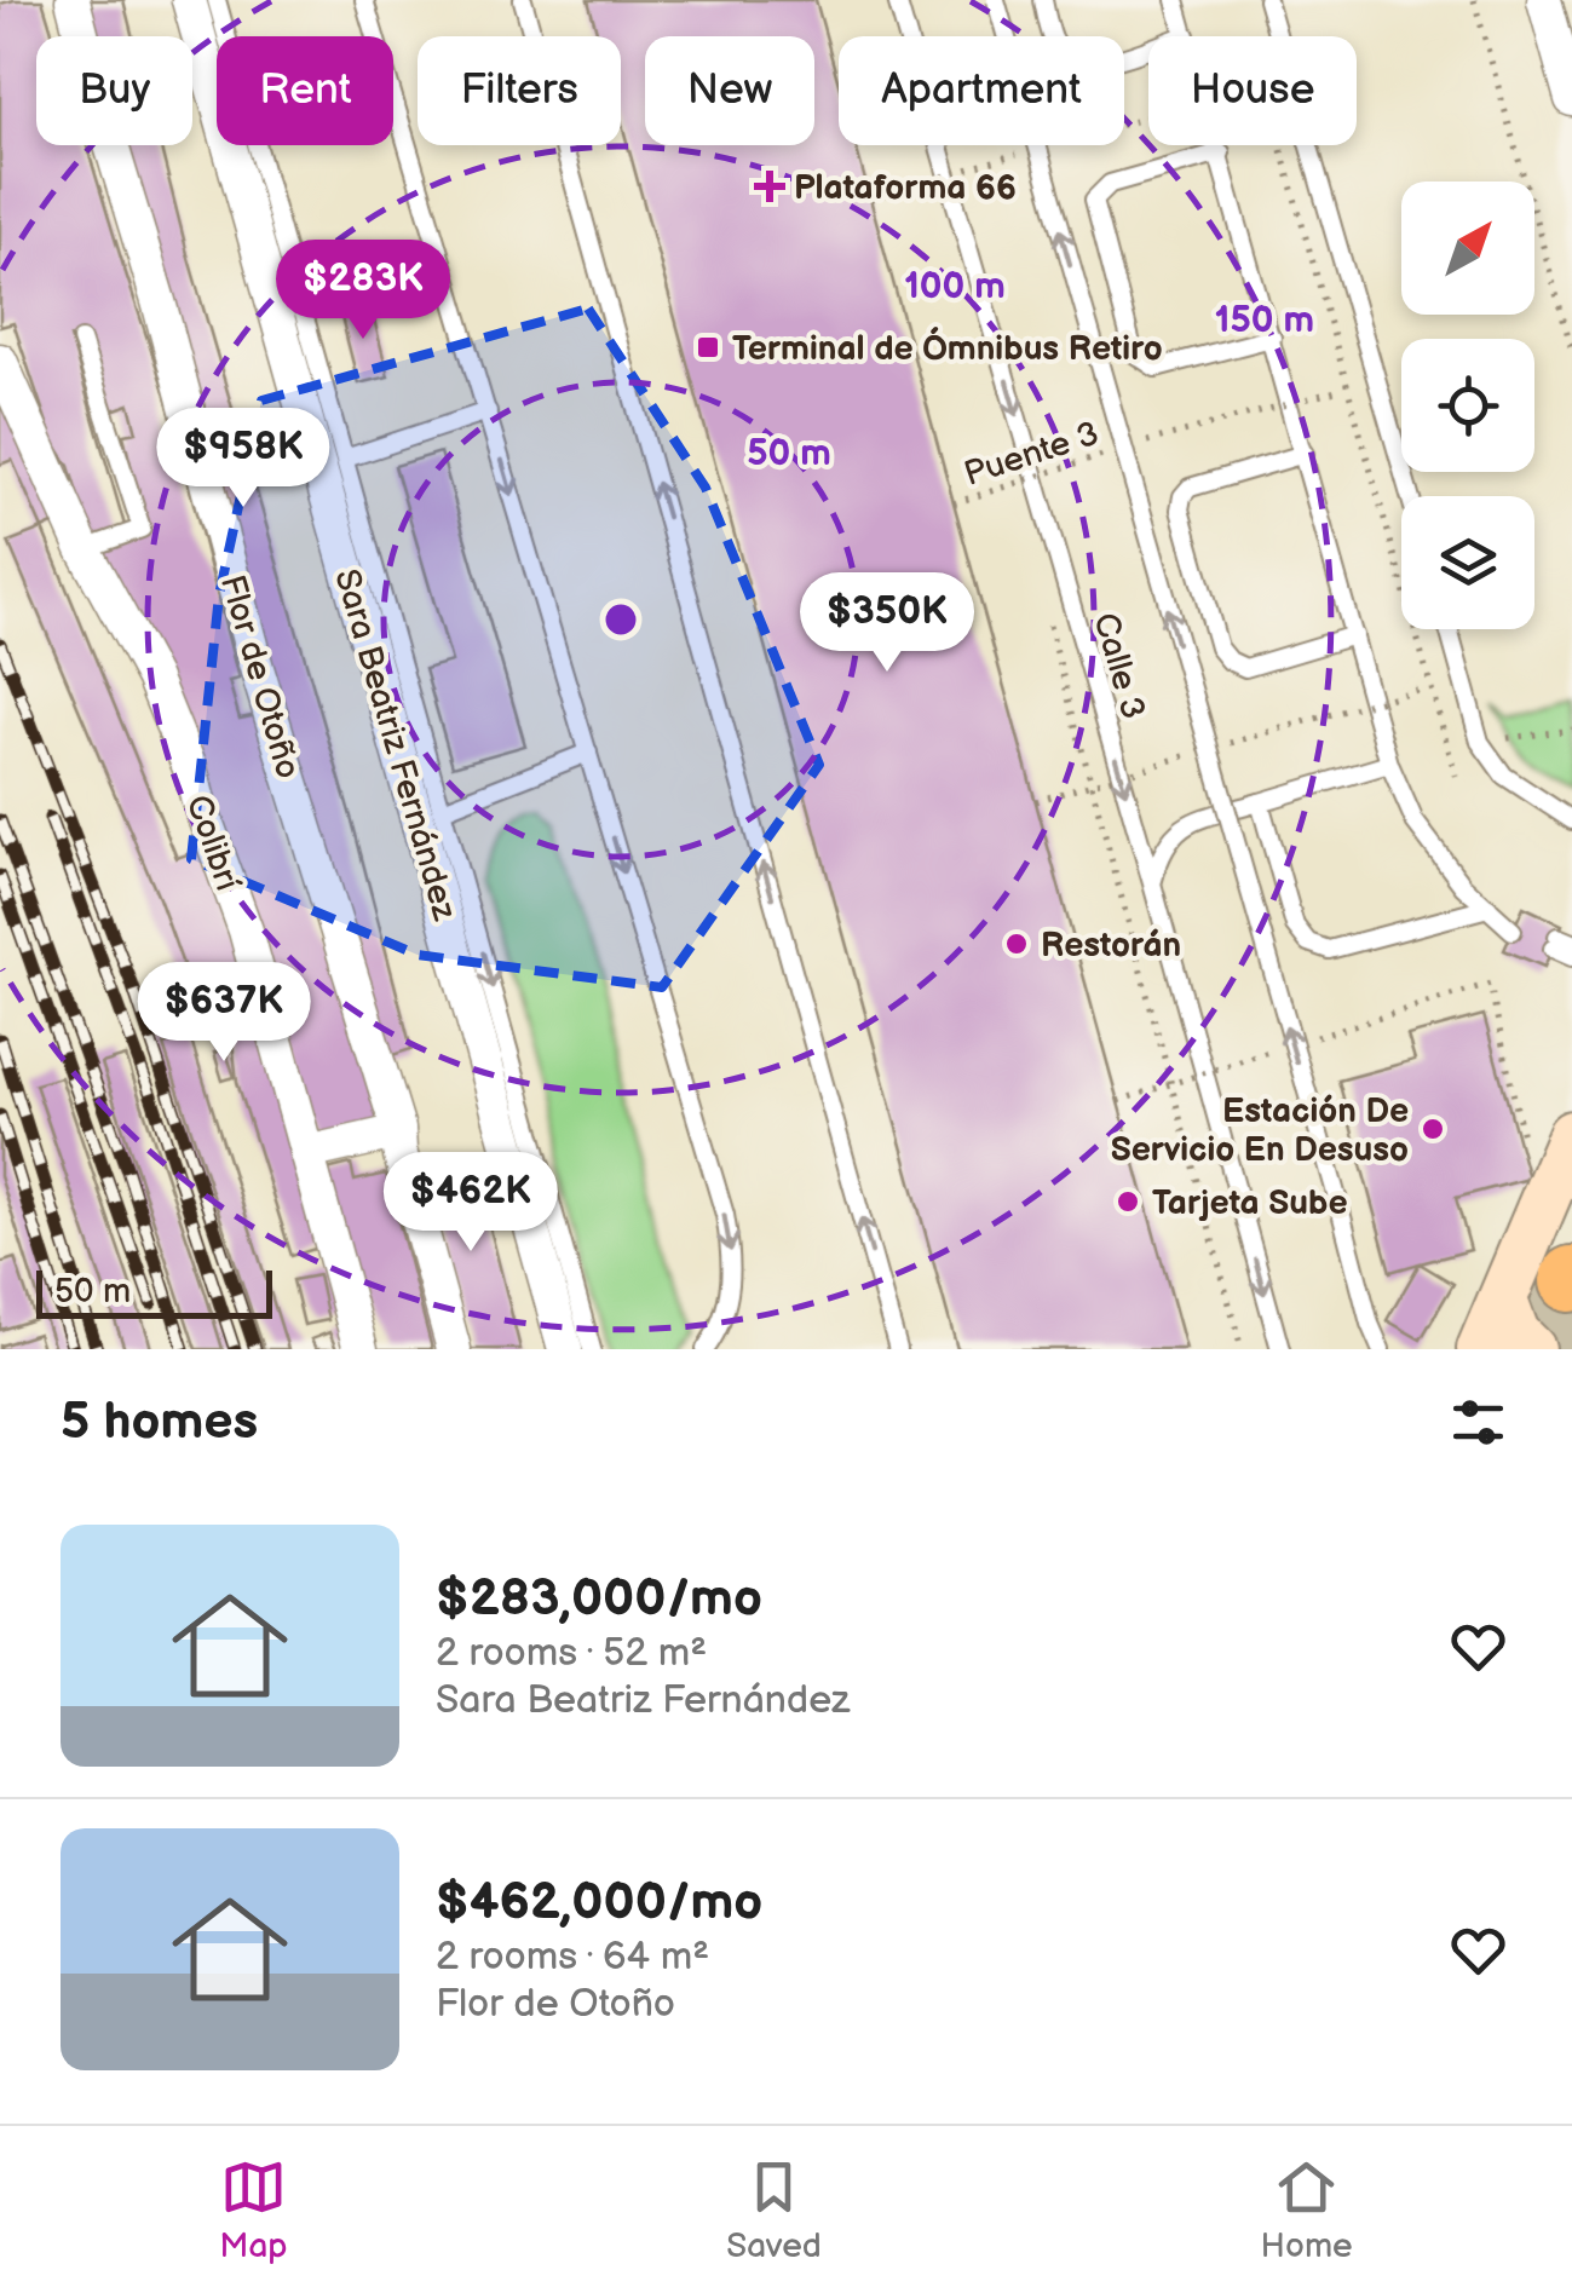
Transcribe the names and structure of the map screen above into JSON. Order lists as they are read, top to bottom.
{
  "streets": {
    "street": ["Flor de Otoño", "Sara Beatriz Fernández", "Colibrí"],
    "lane": ["Calle 3"],
    "path": ["Puente 3"]
  },
  "places": {
    "health": ["Plataforma 66"],
    "transit": ["Terminal de Ómnibus Retiro"],
    "other": ["Restorán", "Estación De Servicio En Desuso", "Tarjeta Sube"]
  },
  "scale_bar": "50 m",
  "north": "top right",
  "page": {
    "chip": [
      "Buy",
      "Rent",
      "Filters",
      "New",
      "Apartment",
      "House"
    ],
    "price": [
      "$283K",
      "$958K",
      "$350K",
      "$637K",
      "$462K"
    ],
    "scale": "50 m",
    "heading": "5 homes",
    "list": [
      {
        "name": "$283,000/mo",
        "note": "2 rooms · 52 m² · Sara Beatriz Fernández"
      },
      {
        "name": "$462,000/mo",
        "note": "2 rooms · 64 m² · Flor de Otoño"
      }
    ],
    "tabs": ["Map", "Saved", "Home"]
  },
  "rings": ["100 m", "150 m", "50 m"]
}
